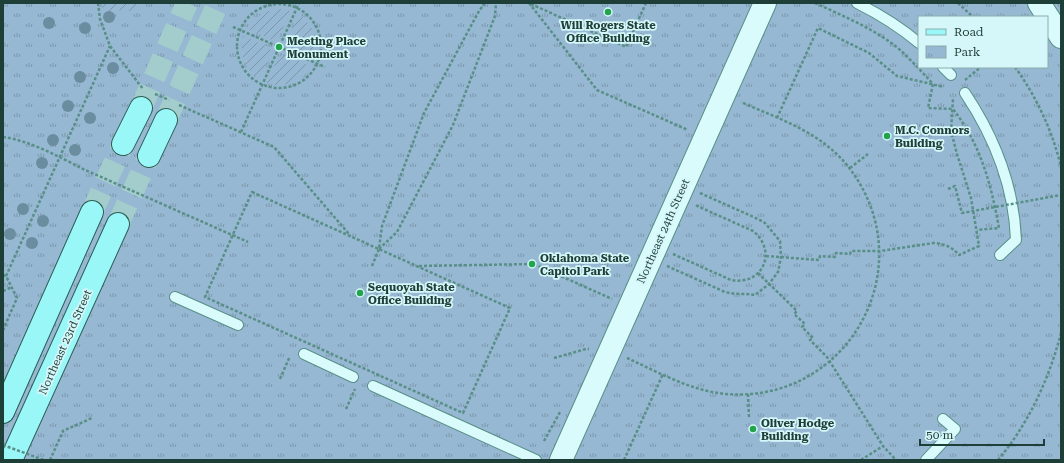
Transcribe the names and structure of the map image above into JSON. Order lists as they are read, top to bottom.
{
  "streets": {
    "main road": ["Northeast 23rd Street"],
    "street": ["Northeast 24th Street"]
  },
  "places": [
    "Will Rogers State Office Building",
    "Meeting Place Monument",
    "M.C. Connors Building",
    "Oklahoma State Capitol Park",
    "Sequoyah State Office Building",
    "Oliver Hodge Building"
  ],
  "legend": ["Road", "Park"],
  "scale_bar": "50 m"
}
